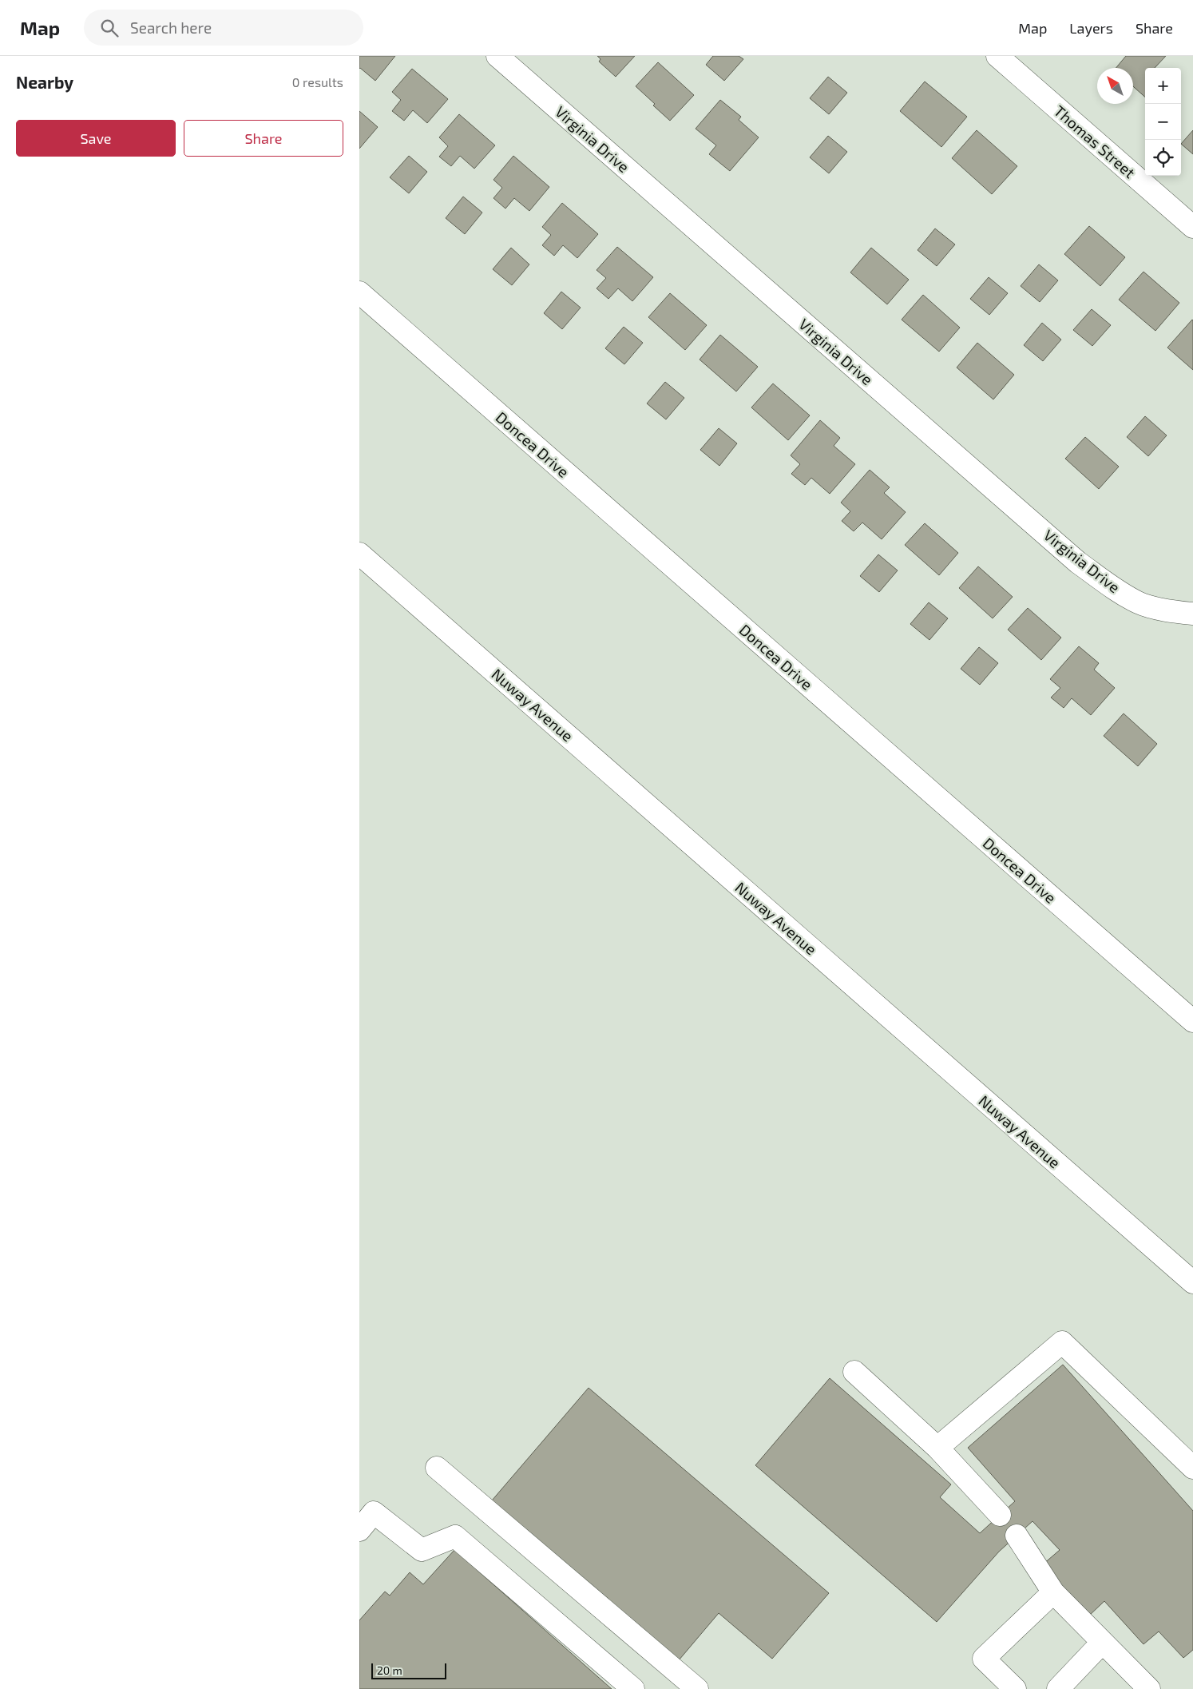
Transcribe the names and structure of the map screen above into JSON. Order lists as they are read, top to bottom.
{
  "streets": {
    "street": [
      "Virginia Drive",
      "Thomas Street",
      "Doncea Drive",
      "Nuway Avenue"
    ]
  },
  "scale_bar": "20 m",
  "north": "top left",
  "page": {
    "header": "Map",
    "search": "Search here",
    "nav": ["Map", "Layers", "Share"],
    "heading": ["Nearby", "0 results"],
    "map_buttons": ["+", "−"],
    "buttons": ["Save", "Share"],
    "scale": "20 m"
  }
}
